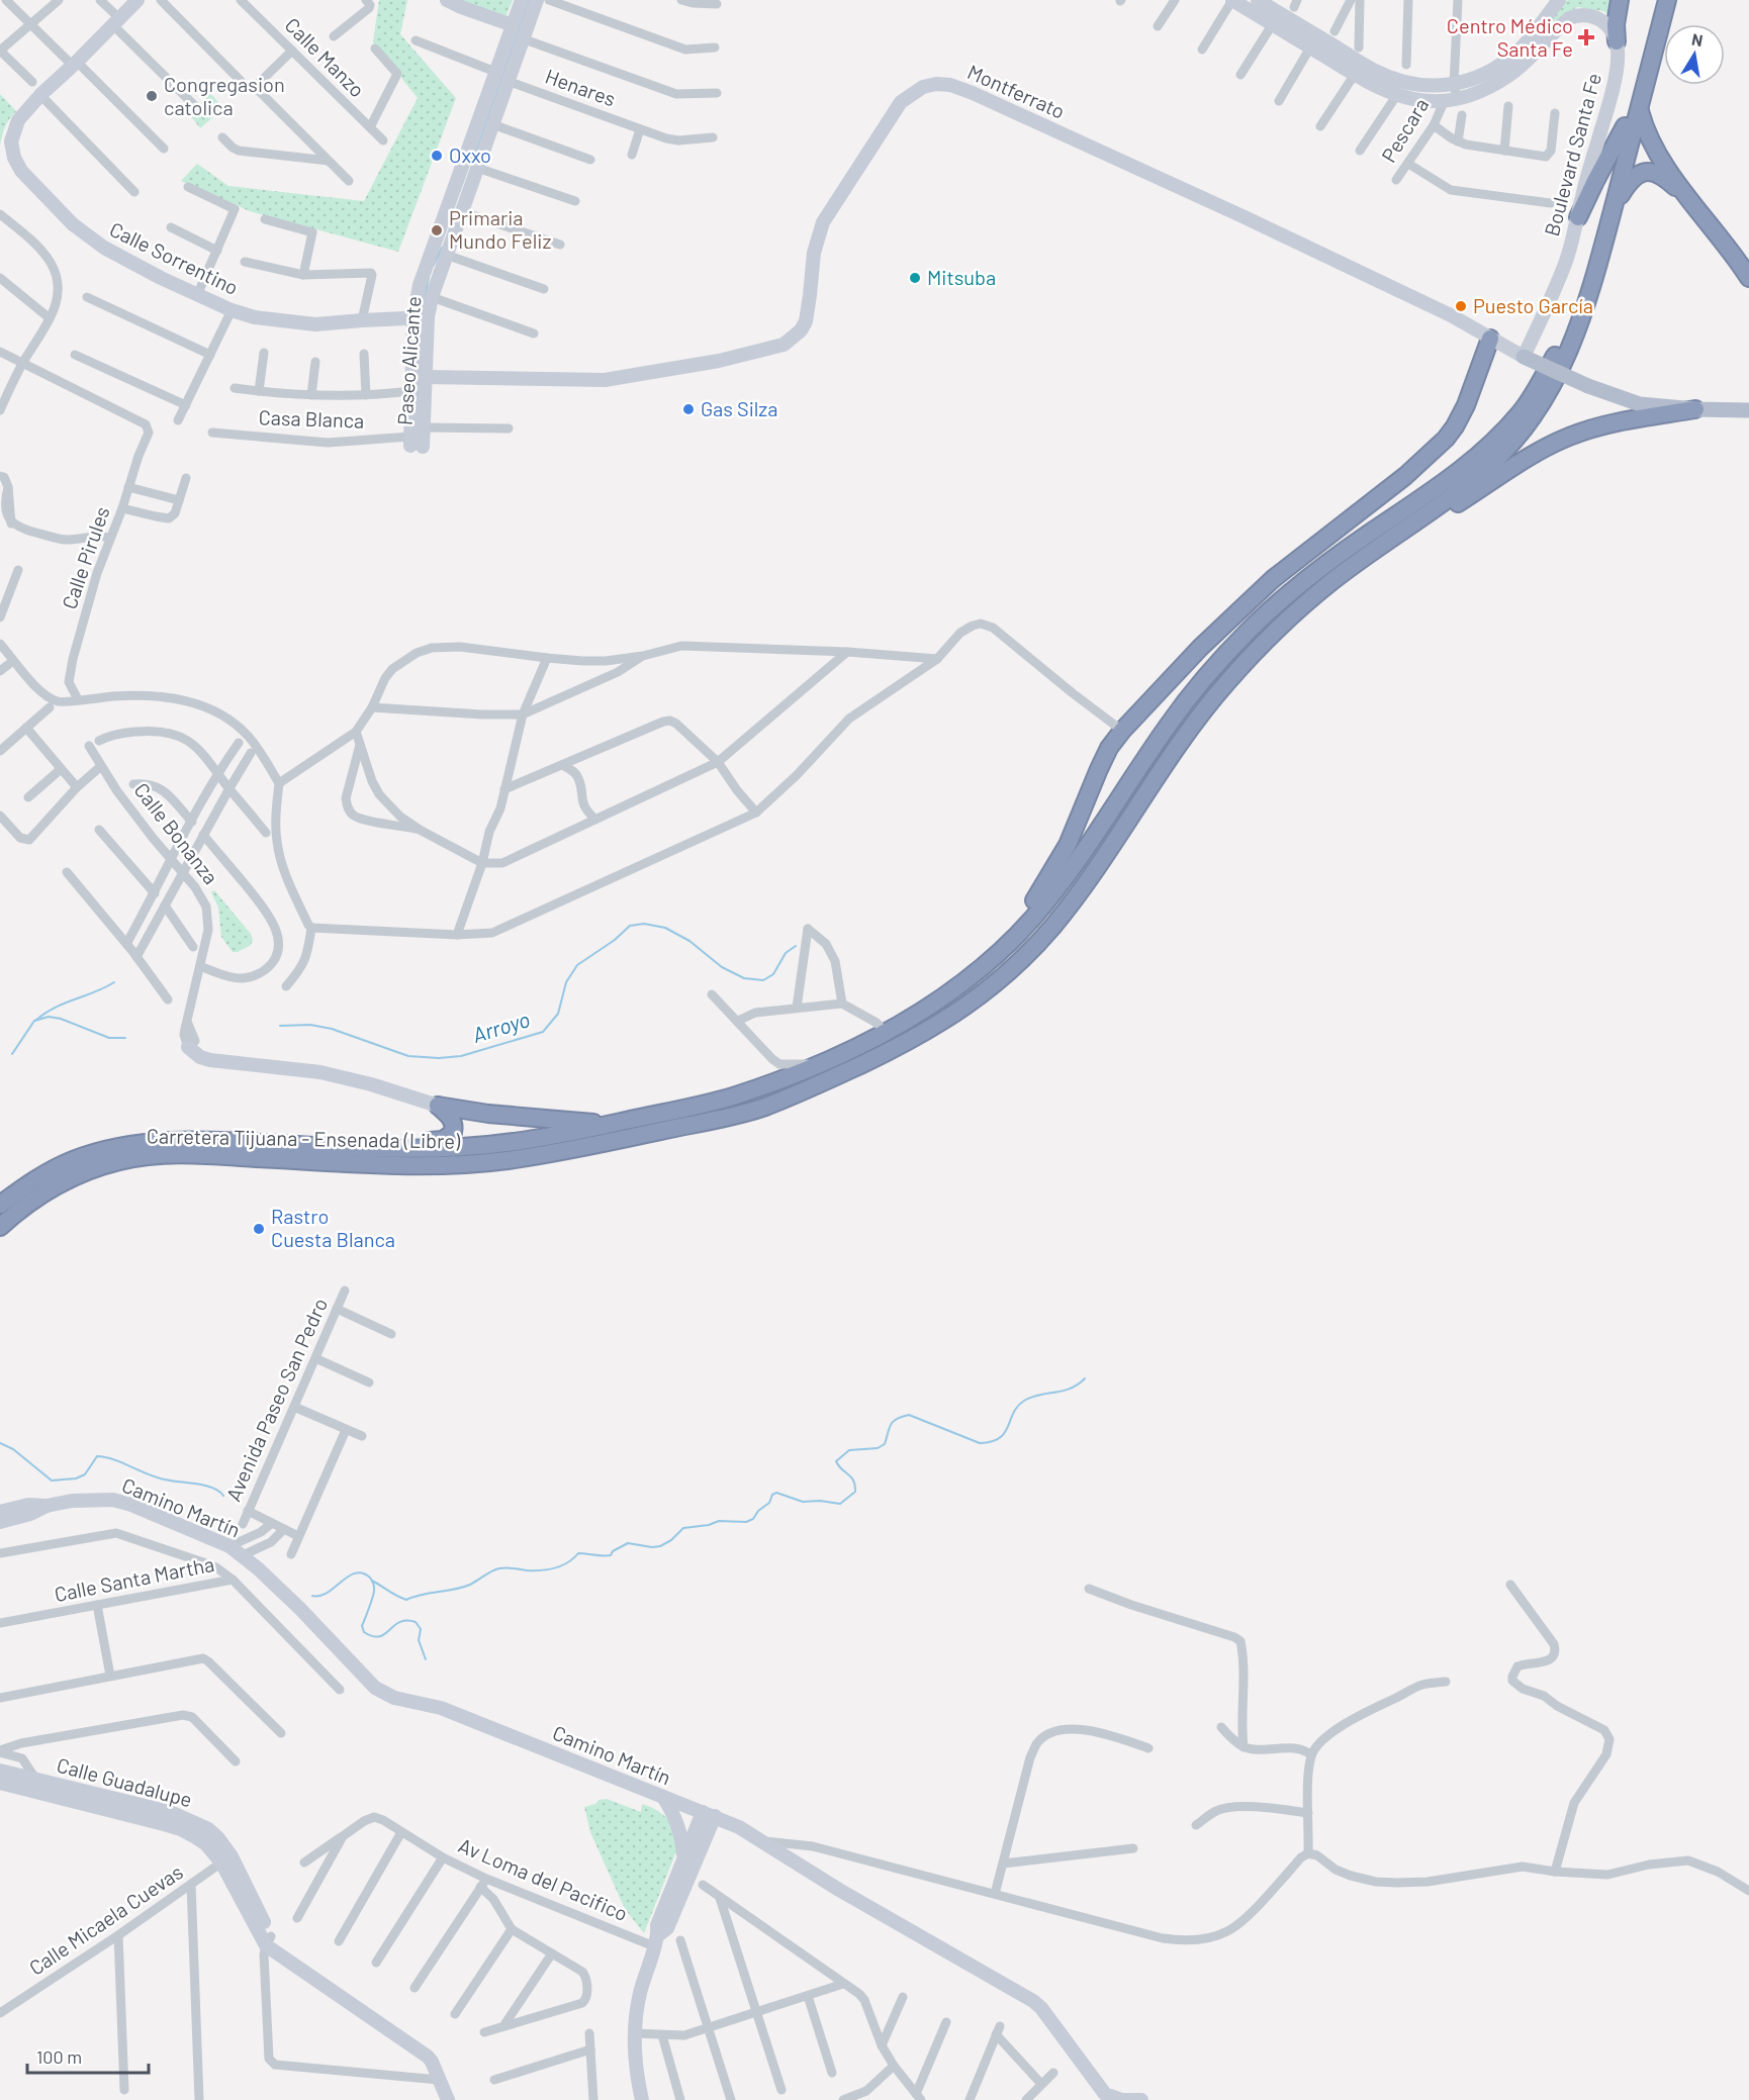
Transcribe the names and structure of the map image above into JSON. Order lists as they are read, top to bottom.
{
  "streets": {
    "highway": ["Carretera Tijuana - Ensenada (Libre)"],
    "street": [
      "Calle Manzo",
      "Henares",
      "Montferrato",
      "Pescara",
      "Boulevard Santa Fe",
      "Calle Sorrentino",
      "Paseo Alicante",
      "Casa Blanca",
      "Calle Pirules",
      "Calle Bonanza",
      "Avenida Paseo San Pedro",
      "Camino Martín",
      "Calle Santa Martha",
      "Calle Guadalupe",
      "Av Loma del Pacifico",
      "Calle Micaela Cuevas"
    ]
  },
  "crossings": [
    ["Henares", "Paseo Alicante"],
    ["Montferrato", "Boulevard Santa Fe"],
    ["Montferrato", "Paseo Alicante"],
    ["Calle Sorrentino", "Paseo Alicante"],
    ["Paseo Alicante", "Casa Blanca"],
    ["Calle Guadalupe", "Calle Micaela Cuevas"]
  ],
  "water": ["Arroyo"],
  "places": {
    "health": ["Centro Médico Santa Fe"],
    "other": [
      "Congregasion catolica",
      "Oxxo",
      "Primaria Mundo Feliz",
      "Mitsuba",
      "Puesto García",
      "Gas Silza",
      "Rastro Cuesta Blanca"
    ]
  },
  "scale_bar": "100 m",
  "north": "top"
}
